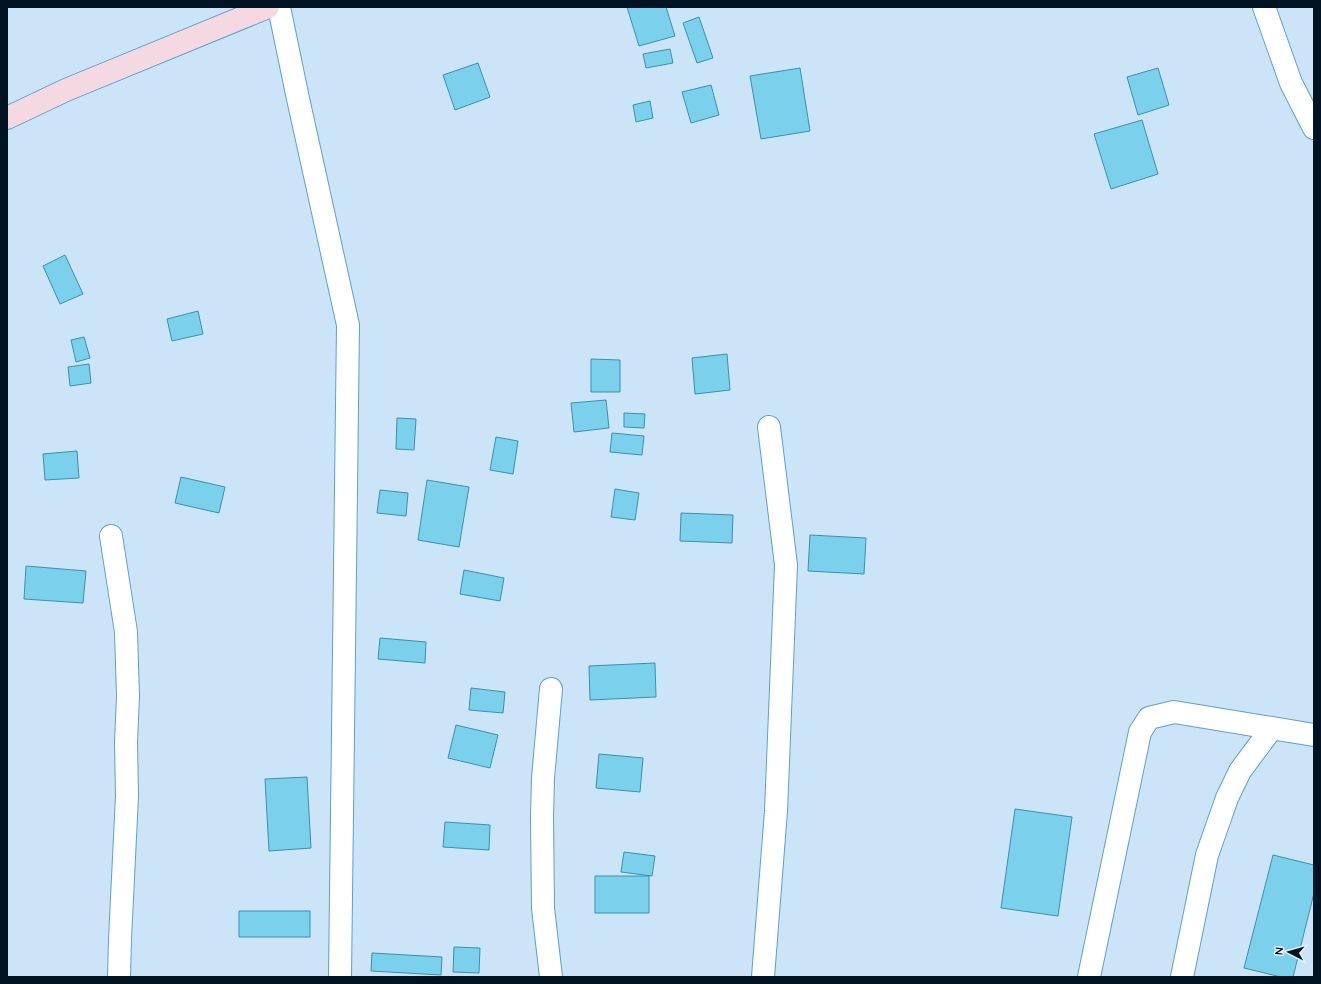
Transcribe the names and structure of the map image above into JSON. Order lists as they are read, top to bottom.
{
  "north": "left"
}
